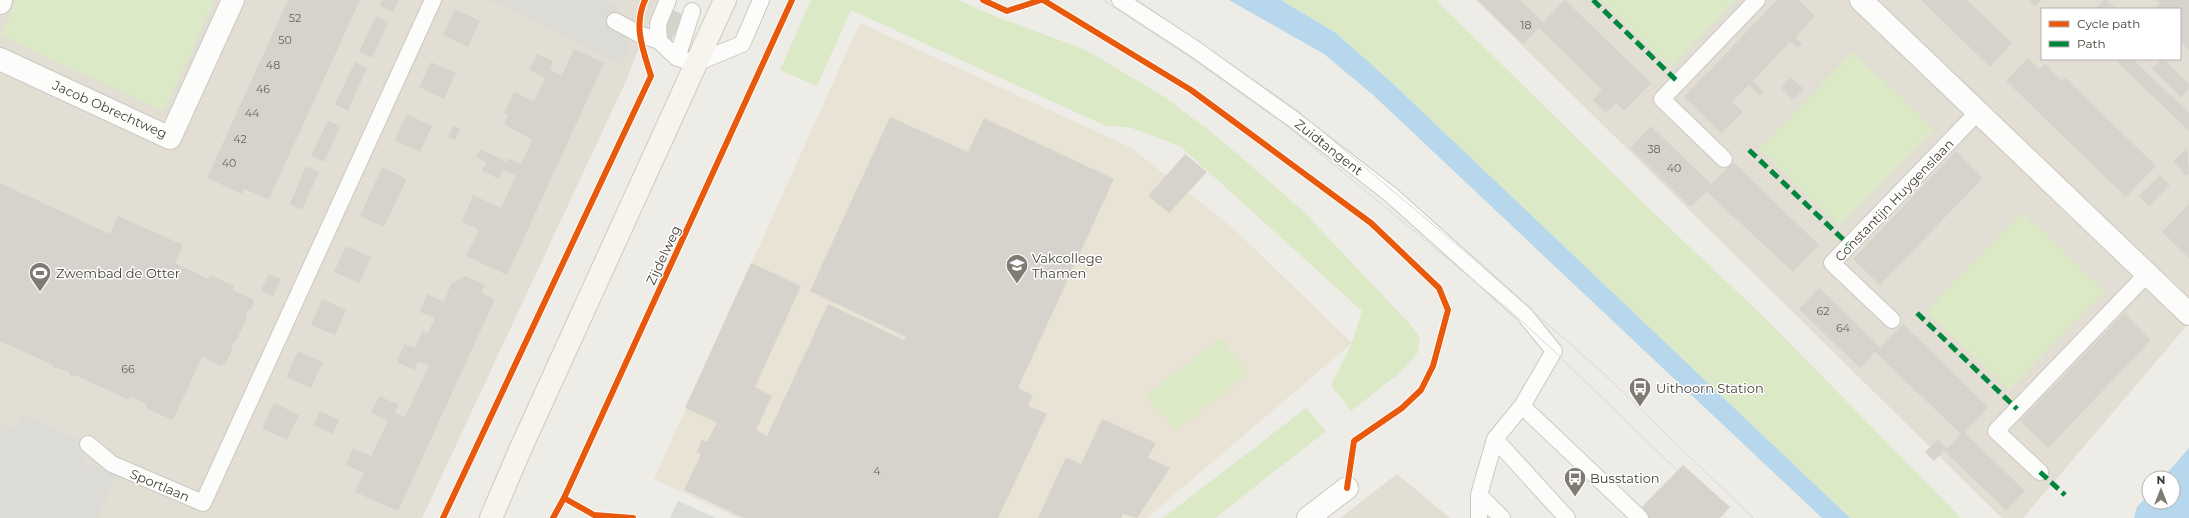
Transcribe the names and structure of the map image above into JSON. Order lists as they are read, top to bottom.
{
  "streets": {
    "street": ["Jacob Obrechtweg"],
    "lane": ["Zuidtangent", "Constantijn Huygenslaan", "Sportlaan"],
    "cycle path": ["Zijdelweg"]
  },
  "places": {
    "school or university": ["Vakcollege Thamen"],
    "sports": ["Zwembad de Otter"],
    "bus stop": ["Uithoorn Station", "Busstation"]
  },
  "house_numbers": [
    "52",
    "18",
    "50",
    "48",
    "46",
    "44",
    "42",
    "38",
    "40",
    "40",
    "62",
    "64",
    "66",
    "4"
  ],
  "legend": ["Cycle path", "Path"],
  "north": "top"
}
